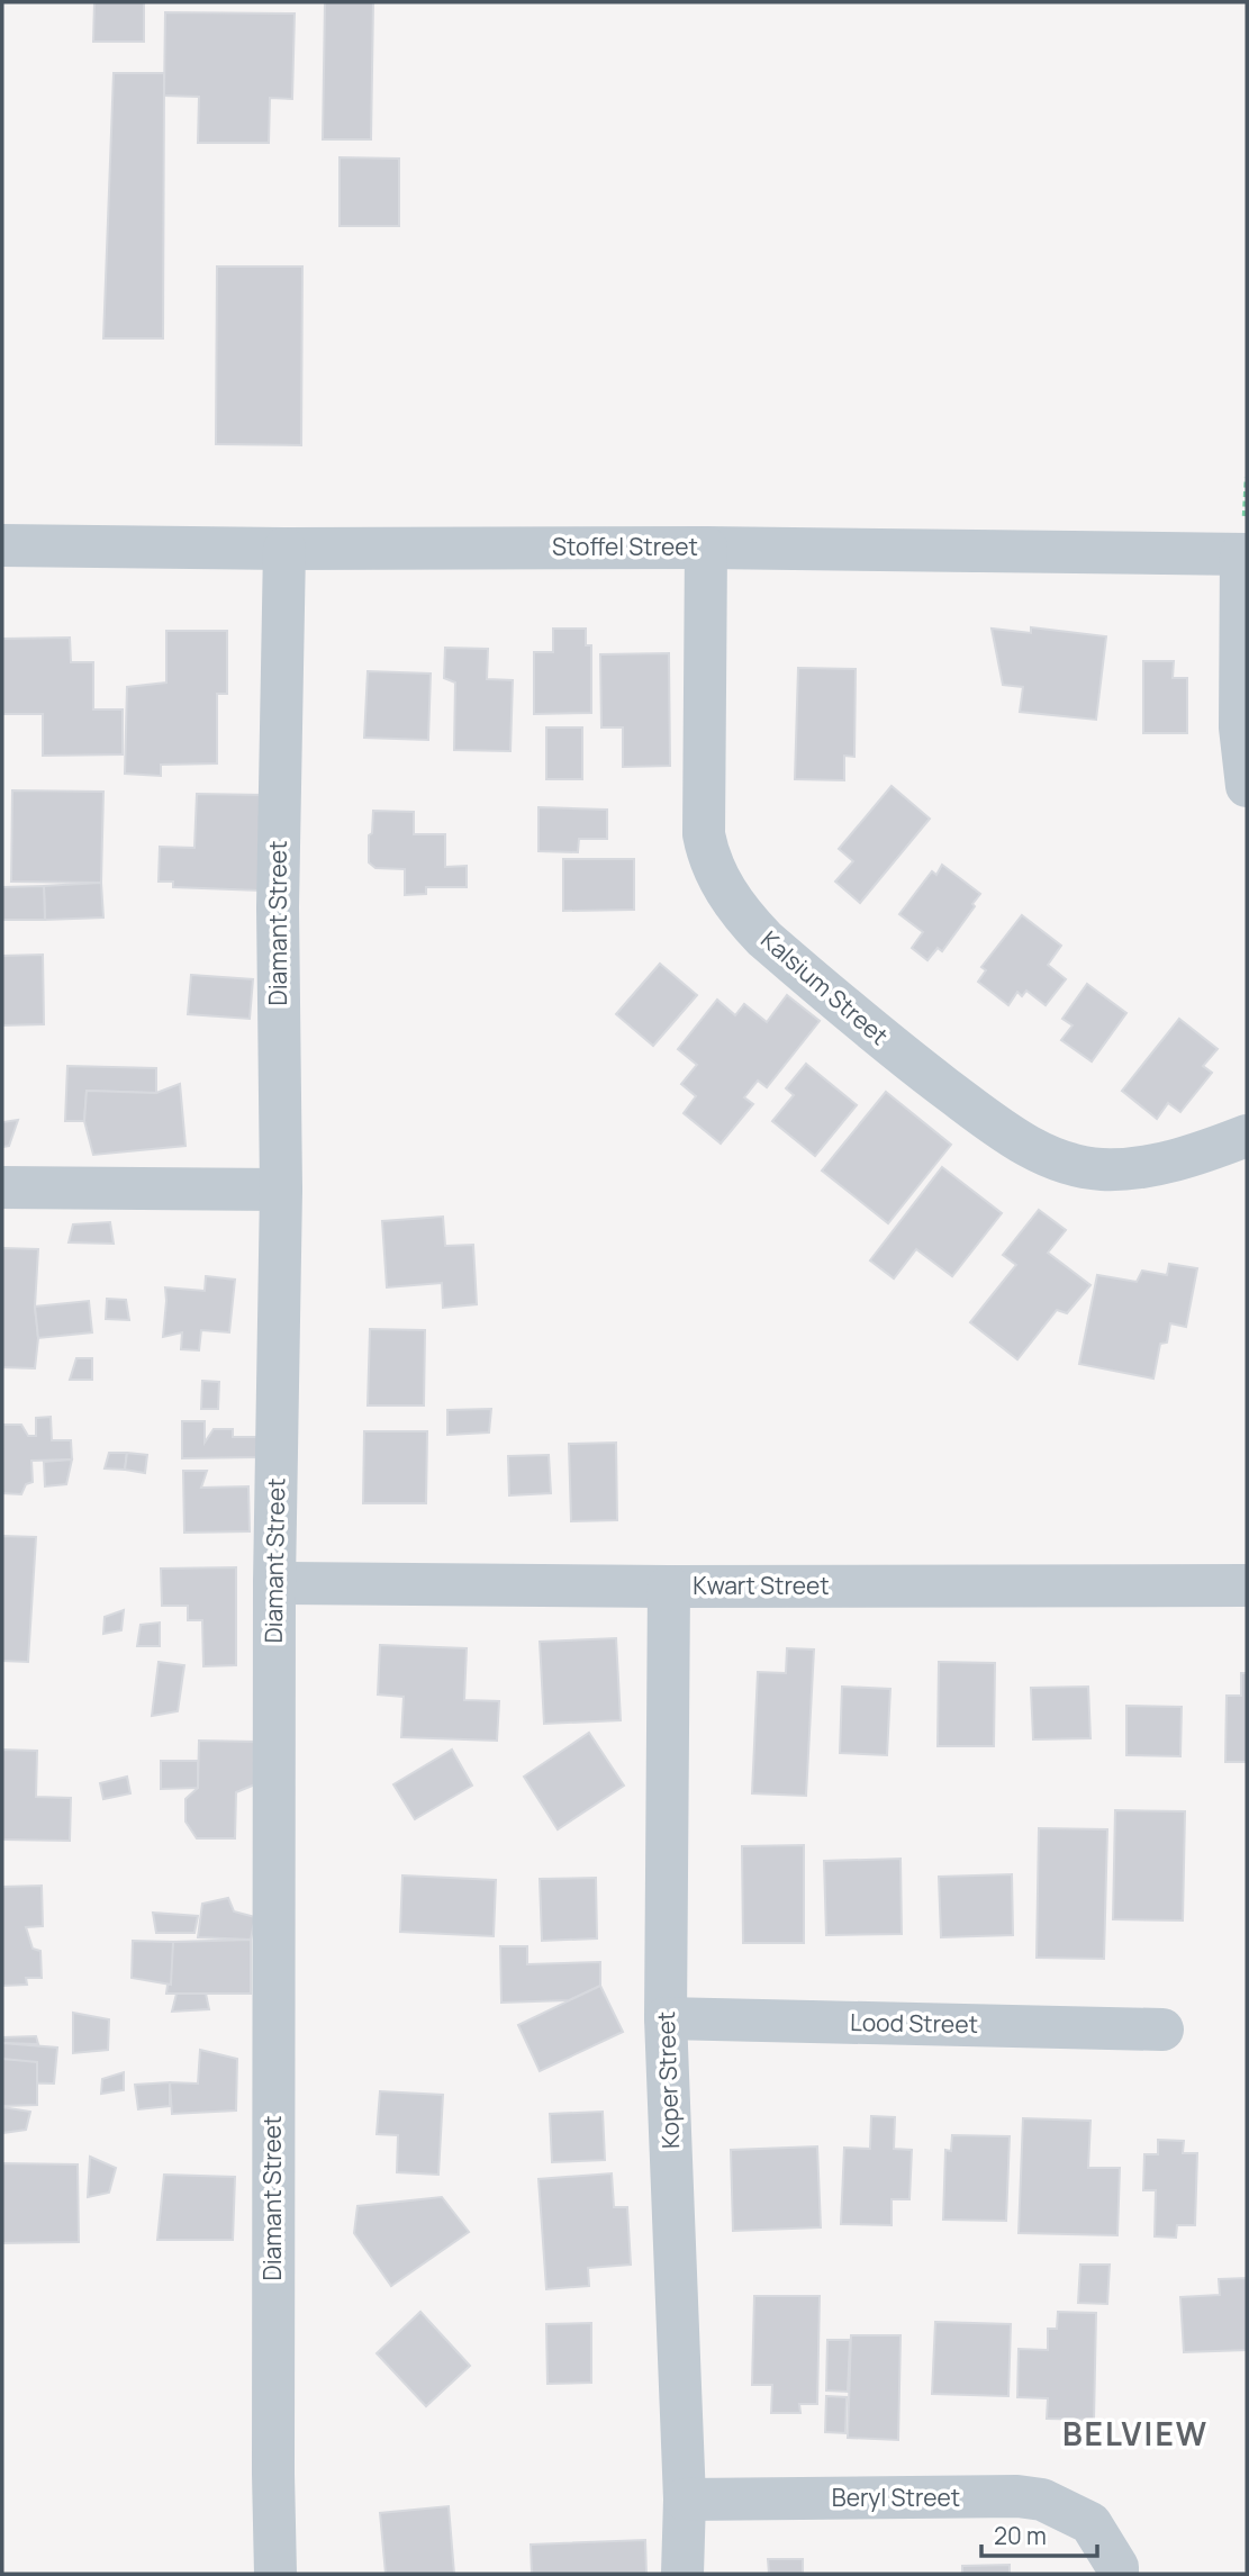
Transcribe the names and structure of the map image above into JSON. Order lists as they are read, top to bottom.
{
  "streets": {
    "street": [
      "Stoffel Street",
      "Diamant Street",
      "Kalsium Street",
      "Kwart Street",
      "Lood Street",
      "Koper Street",
      "Beryl Street"
    ]
  },
  "crossings": [
    ["Stoffel Street", "Diamant Street"],
    ["Stoffel Street", "Kalsium Street"],
    ["Diamant Street", "Kwart Street"],
    ["Kwart Street", "Koper Street"],
    ["Lood Street", "Koper Street"],
    ["Koper Street", "Beryl Street"]
  ],
  "districts": ["BELVIEW"],
  "scale_bar": "20 m"
}
